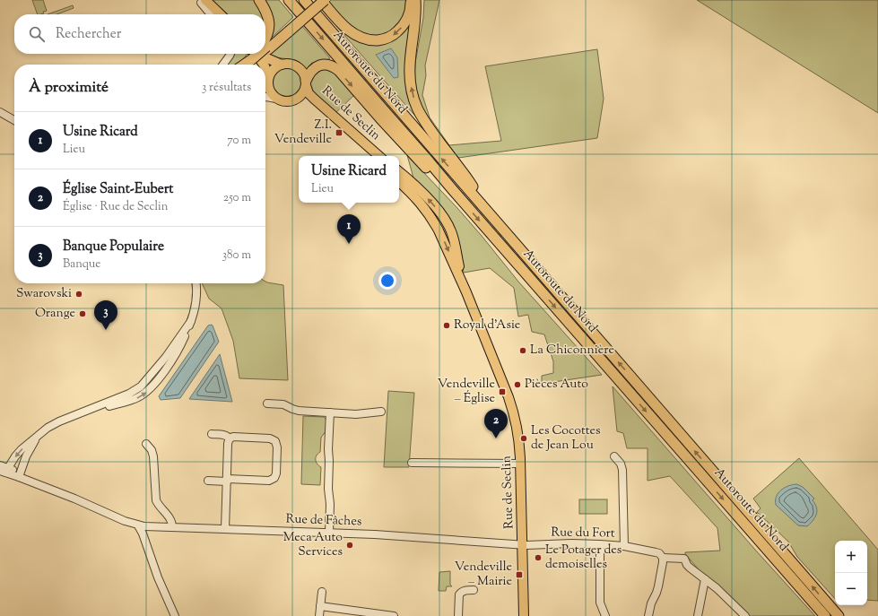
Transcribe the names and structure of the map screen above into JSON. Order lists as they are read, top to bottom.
{
  "streets": {
    "highway": ["Autoroute du Nord"],
    "main road": ["Rue de Seclin"],
    "street": ["Rue de Fâches", "Rue du Fort"]
  },
  "crossings": [
    ["Rue de Seclin", "Rue de Fâches"],
    ["Rue de Seclin", "Rue du Fort"],
    ["Rue de Fâches", "Rue du Fort"]
  ],
  "places": {
    "transit": ["Z.I. Vendeville", "Vendeville – Église", "Vendeville – Mairie"],
    "other": [
      "Swarovski",
      "Orange",
      "Royal d'Asie",
      "La Chiconnière",
      "Pièces Auto",
      "Les Cocottes de Jean Lou",
      "Meca Auto Services",
      "Le Potager des demoiselles"
    ]
  },
  "page": {
    "search": "Rechercher",
    "heading": ["À proximité", "3 résultats"],
    "list": [
      {
        "mark": "1",
        "name": "Usine Ricard",
        "note": "Lieu",
        "value": "70 m"
      },
      {
        "mark": "2",
        "name": "Église Saint-Eubert",
        "note": "Église · Rue de Seclin",
        "value": "250 m"
      },
      {
        "mark": "3",
        "name": "Banque Populaire",
        "note": "Banque",
        "value": "380 m"
      }
    ],
    "popup": ["Usine Ricard", "Lieu"],
    "pins": ["1", "3", "2"],
    "map_buttons": ["+", "−"]
  }
}
